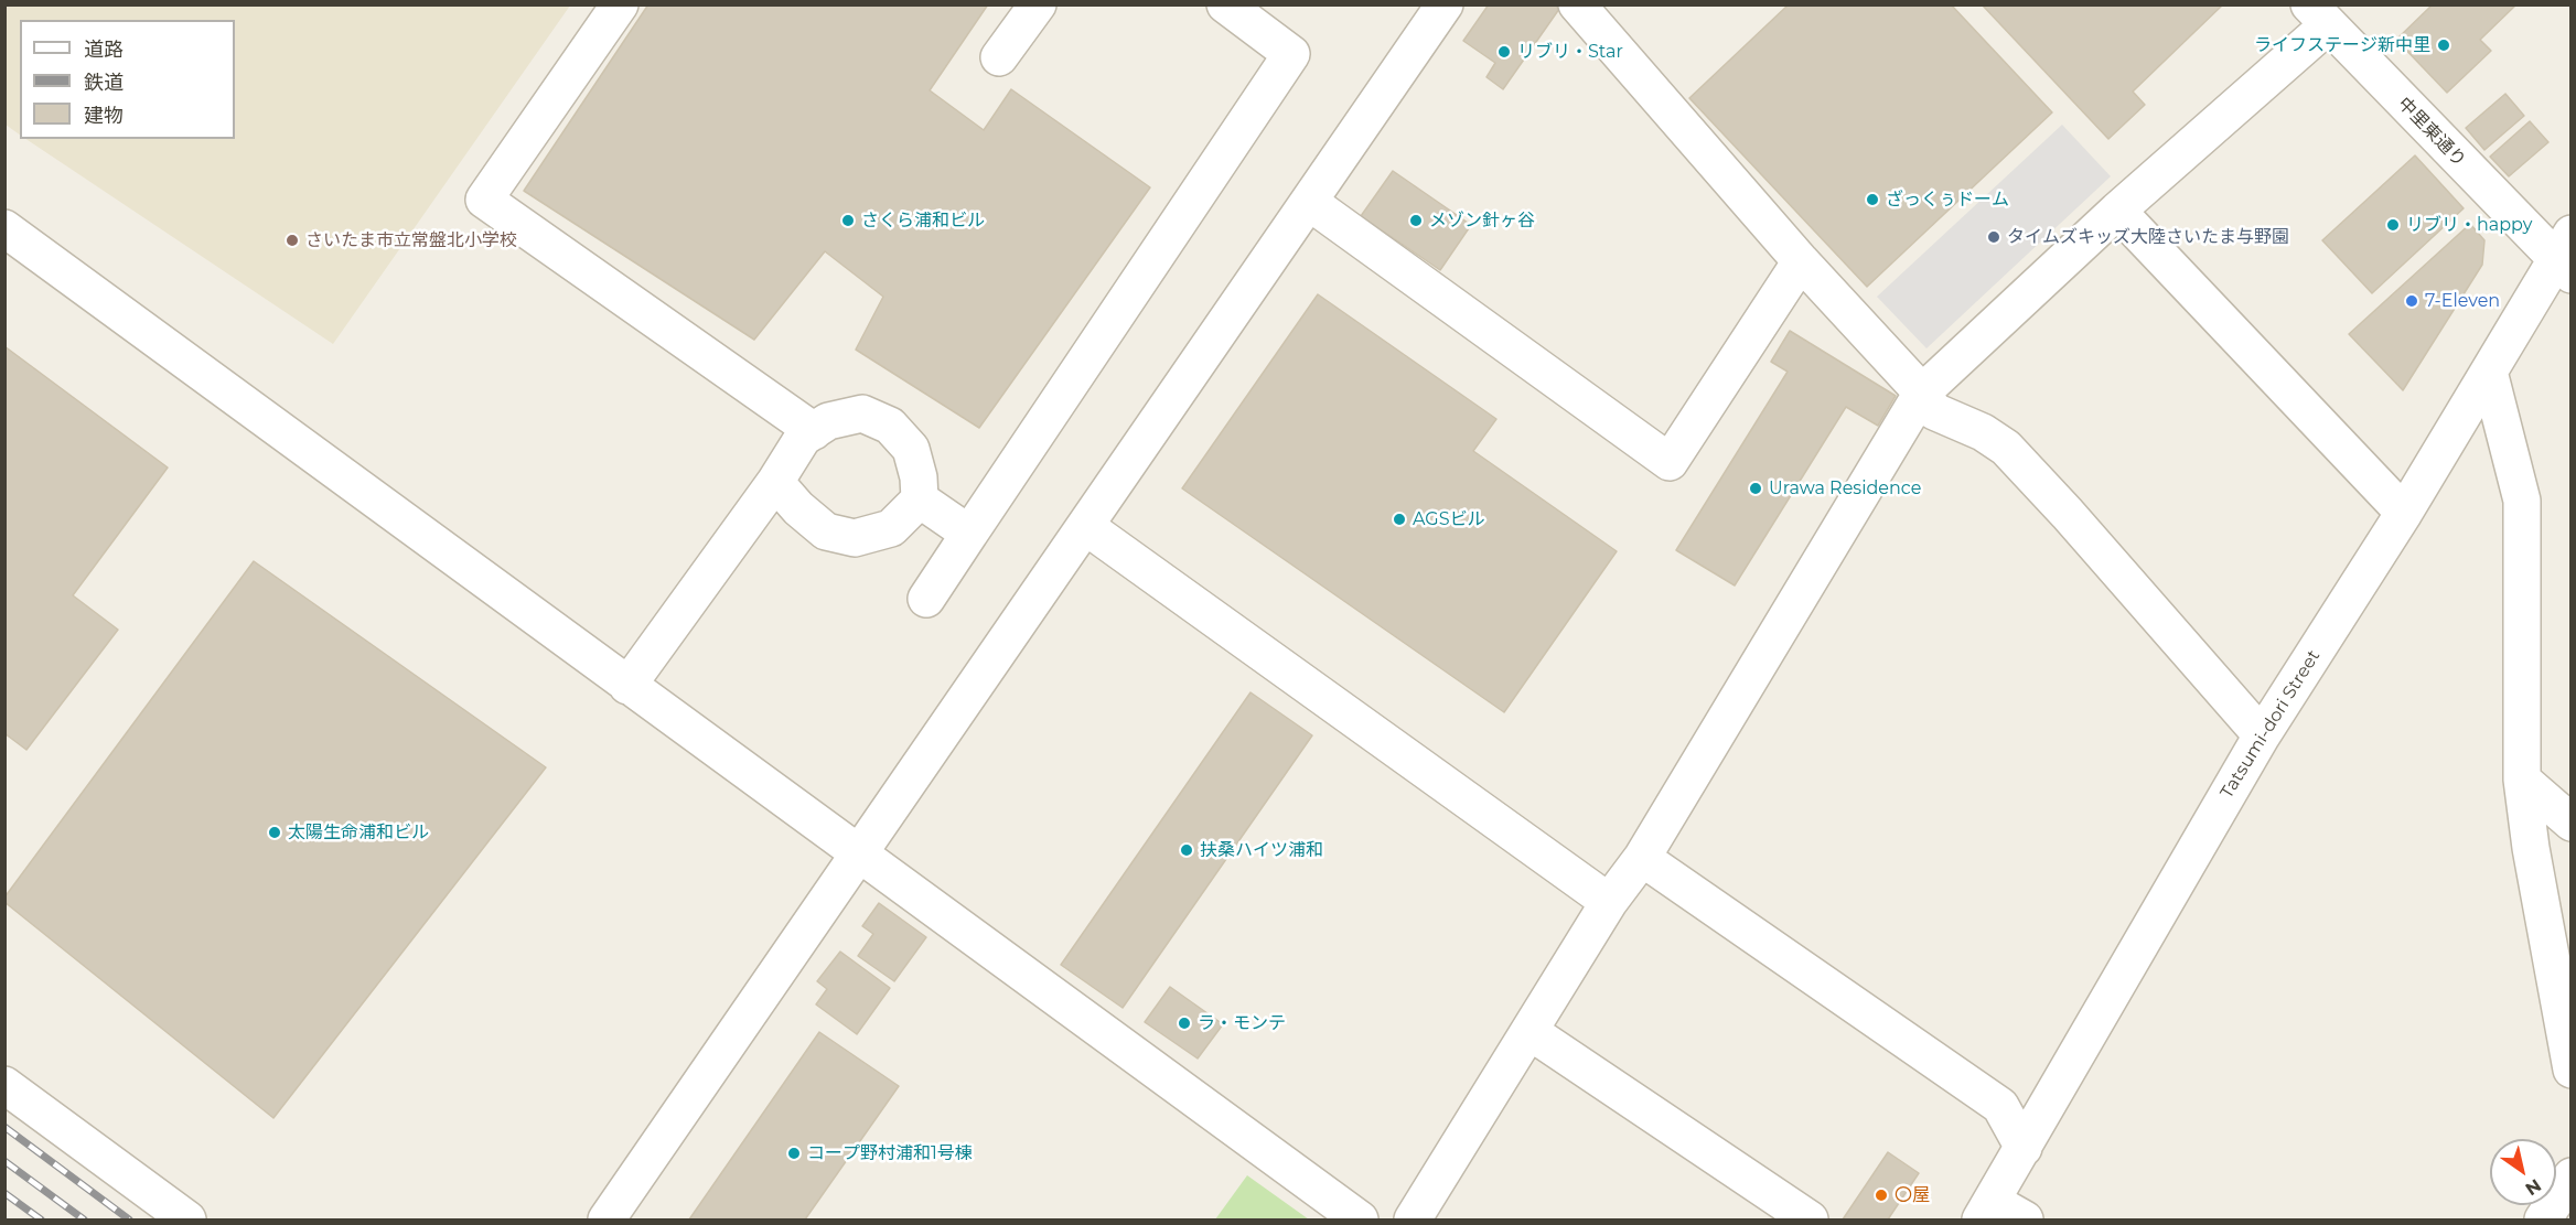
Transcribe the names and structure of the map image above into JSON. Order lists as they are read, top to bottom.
{
  "streets": {
    "street": ["中里東通り", "Tatsumi-dori Street"]
  },
  "crossings": [
    ["中里東通り", "Tatsumi-dori Street"]
  ],
  "places": [
    "ライフステージ新中里",
    "リブリ・Star",
    "ざっくぅドーム",
    "さくら浦和ビル",
    "メゾン針ヶ谷",
    "リブリ・happy",
    "タイムズキッズ大陸さいたま与野園",
    "さいたま市立常盤北小学校",
    "7-Eleven",
    "Urawa Residence",
    "AGSビル",
    "太陽生命浦和ビル",
    "扶桑ハイツ浦和",
    "ラ・モンテ",
    "コープ野村浦和1号棟",
    "〇屋"
  ],
  "legend": ["道路", "鉄道", "建物"],
  "north": "bottom right"
}
